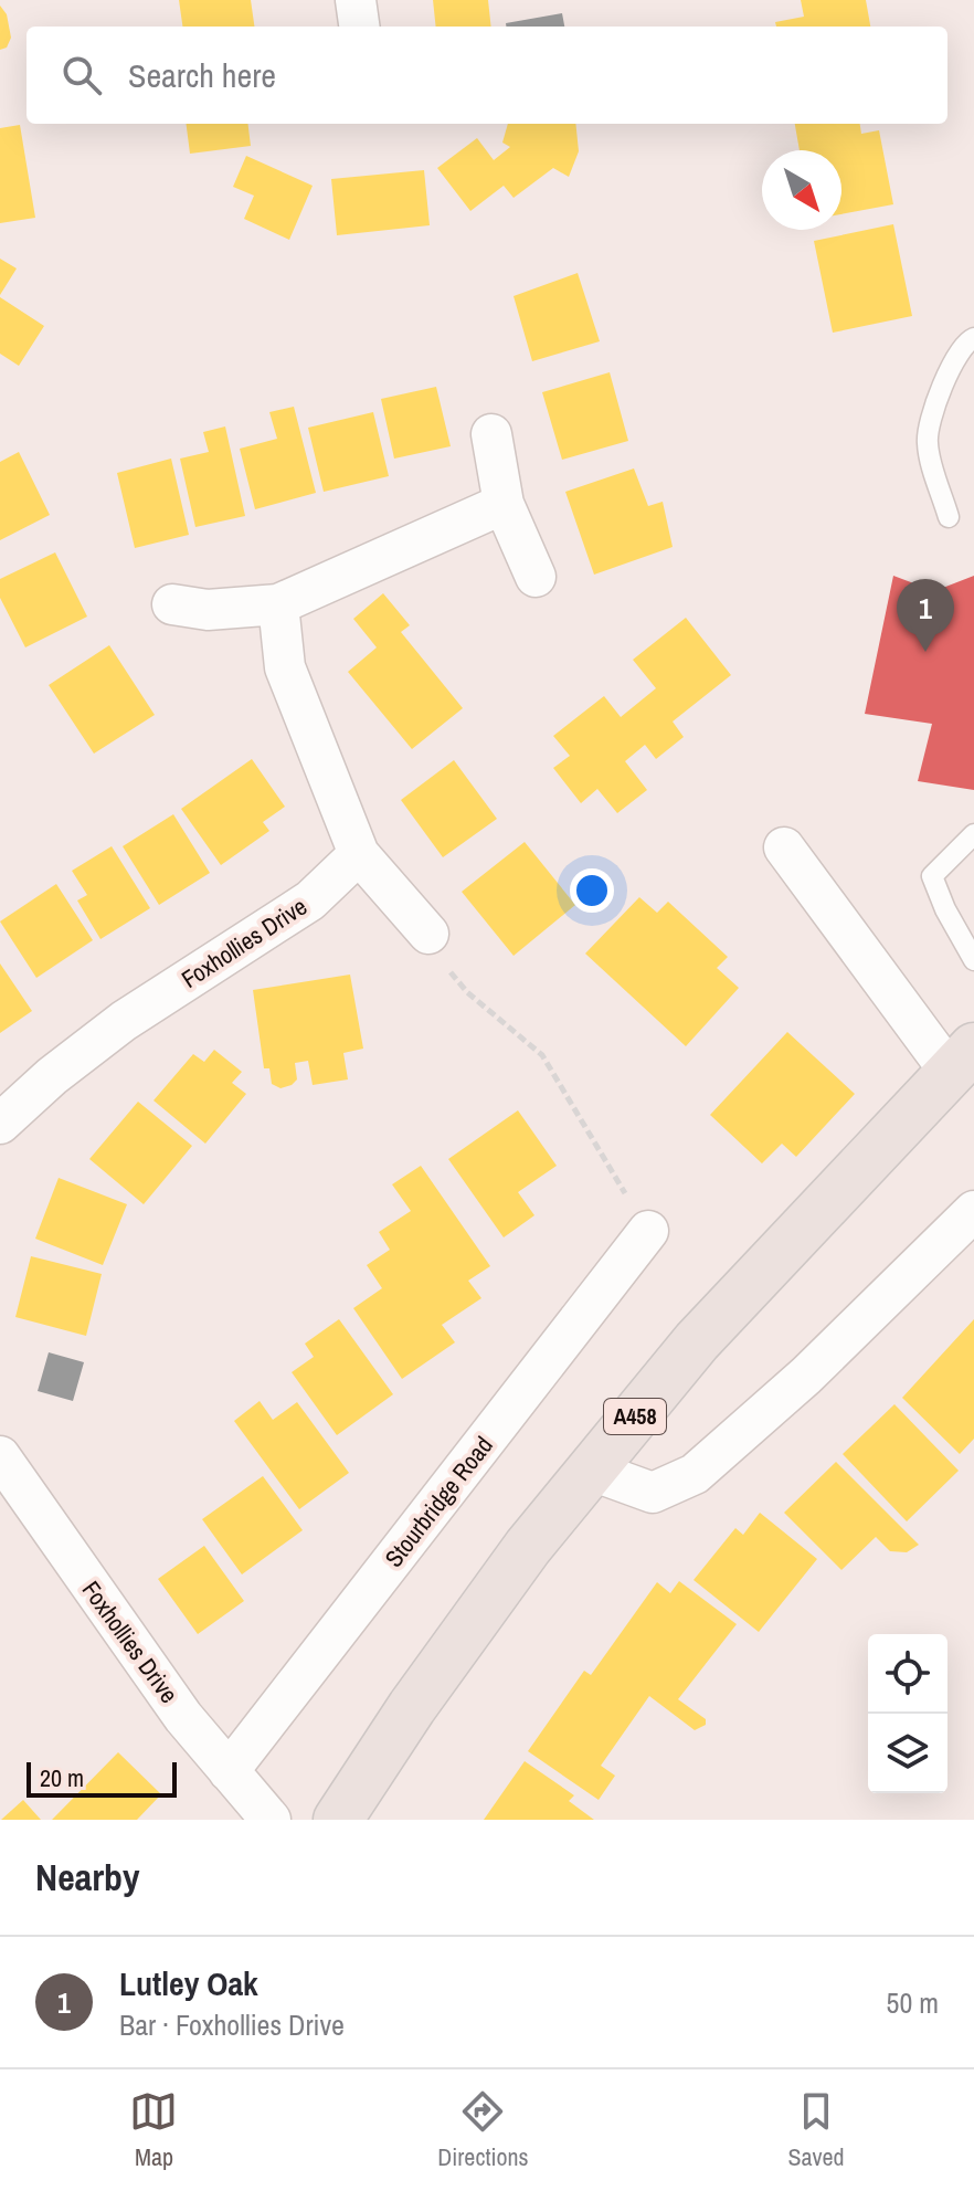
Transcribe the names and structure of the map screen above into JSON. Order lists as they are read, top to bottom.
{
  "streets": {
    "highway": ["A458"],
    "street": ["Foxhollies Drive", "Stourbridge Road"]
  },
  "crossings": [
    ["Foxhollies Drive", "Stourbridge Road"]
  ],
  "scale_bar": "20 m",
  "north": "bottom right",
  "page": {
    "search": "Search here",
    "pins": "1",
    "scale": "20 m",
    "heading": "Nearby",
    "list": [
      {
        "mark": "1",
        "name": "Lutley Oak",
        "note": "Bar · Foxhollies Drive",
        "value": "50 m"
      }
    ],
    "nav": ["Map", "Directions", "Saved"]
  }
}
